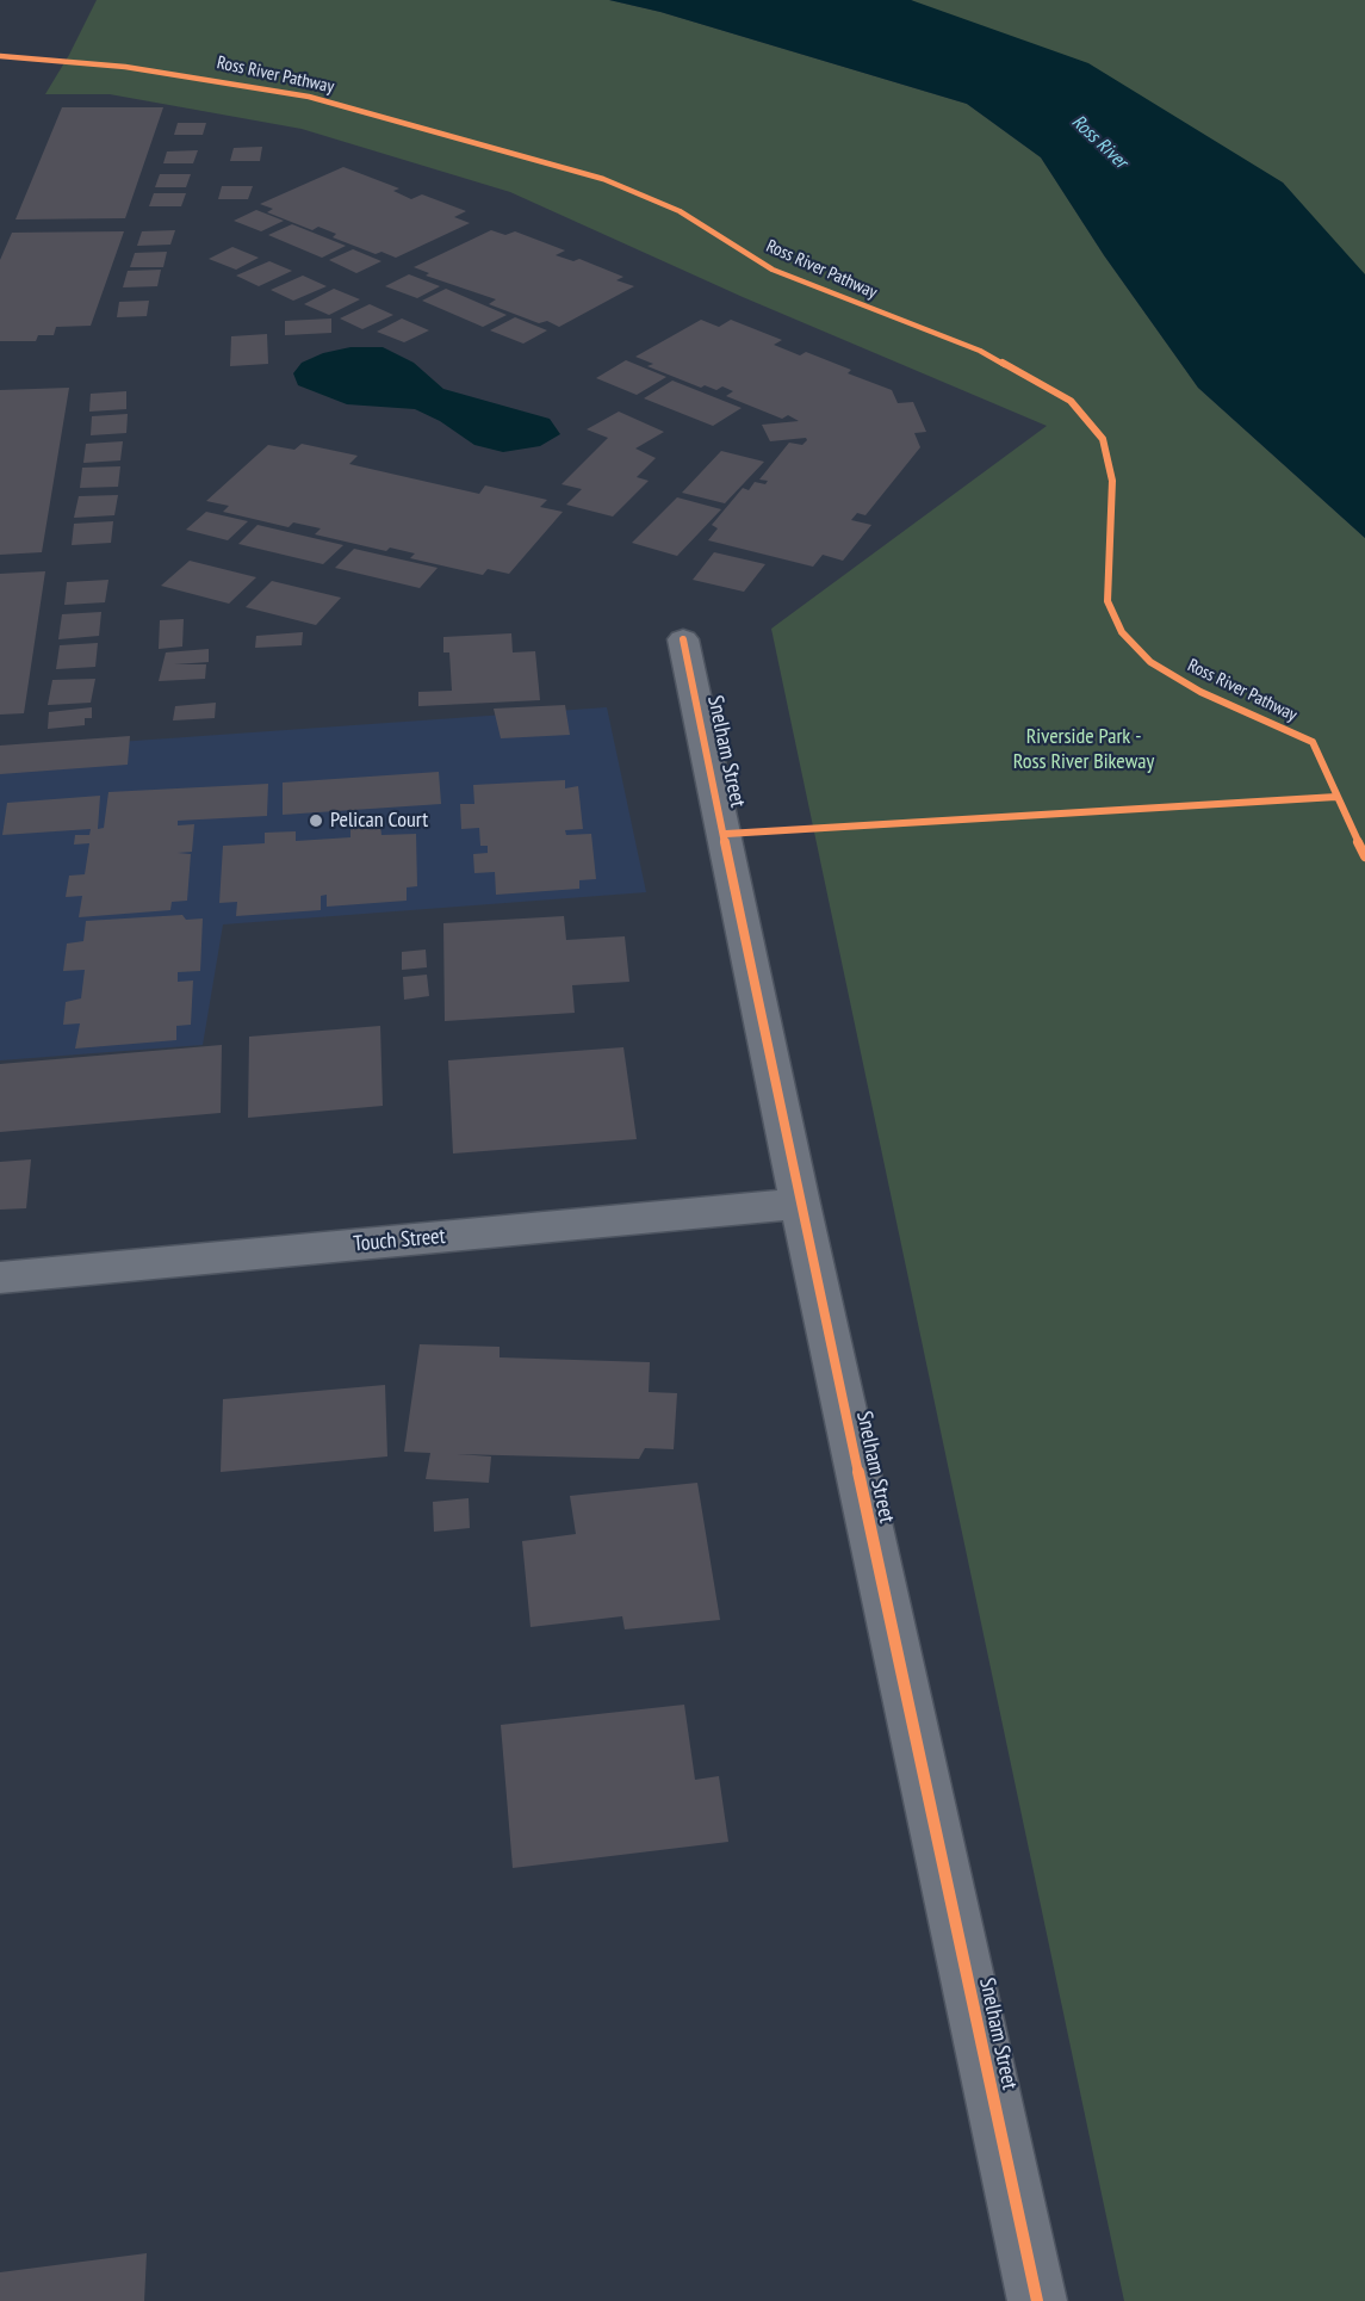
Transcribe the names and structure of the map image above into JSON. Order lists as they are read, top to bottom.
{
  "streets": {
    "street": ["Snelham Street", "Touch Street"],
    "cycle path": ["Ross River Pathway"]
  },
  "crossings": [
    ["Snelham Street", "Touch Street"]
  ],
  "water": ["Ross River"],
  "parks": ["Riverside Park - Ross River Bikeway"],
  "places": ["Pelican Court"]
}
